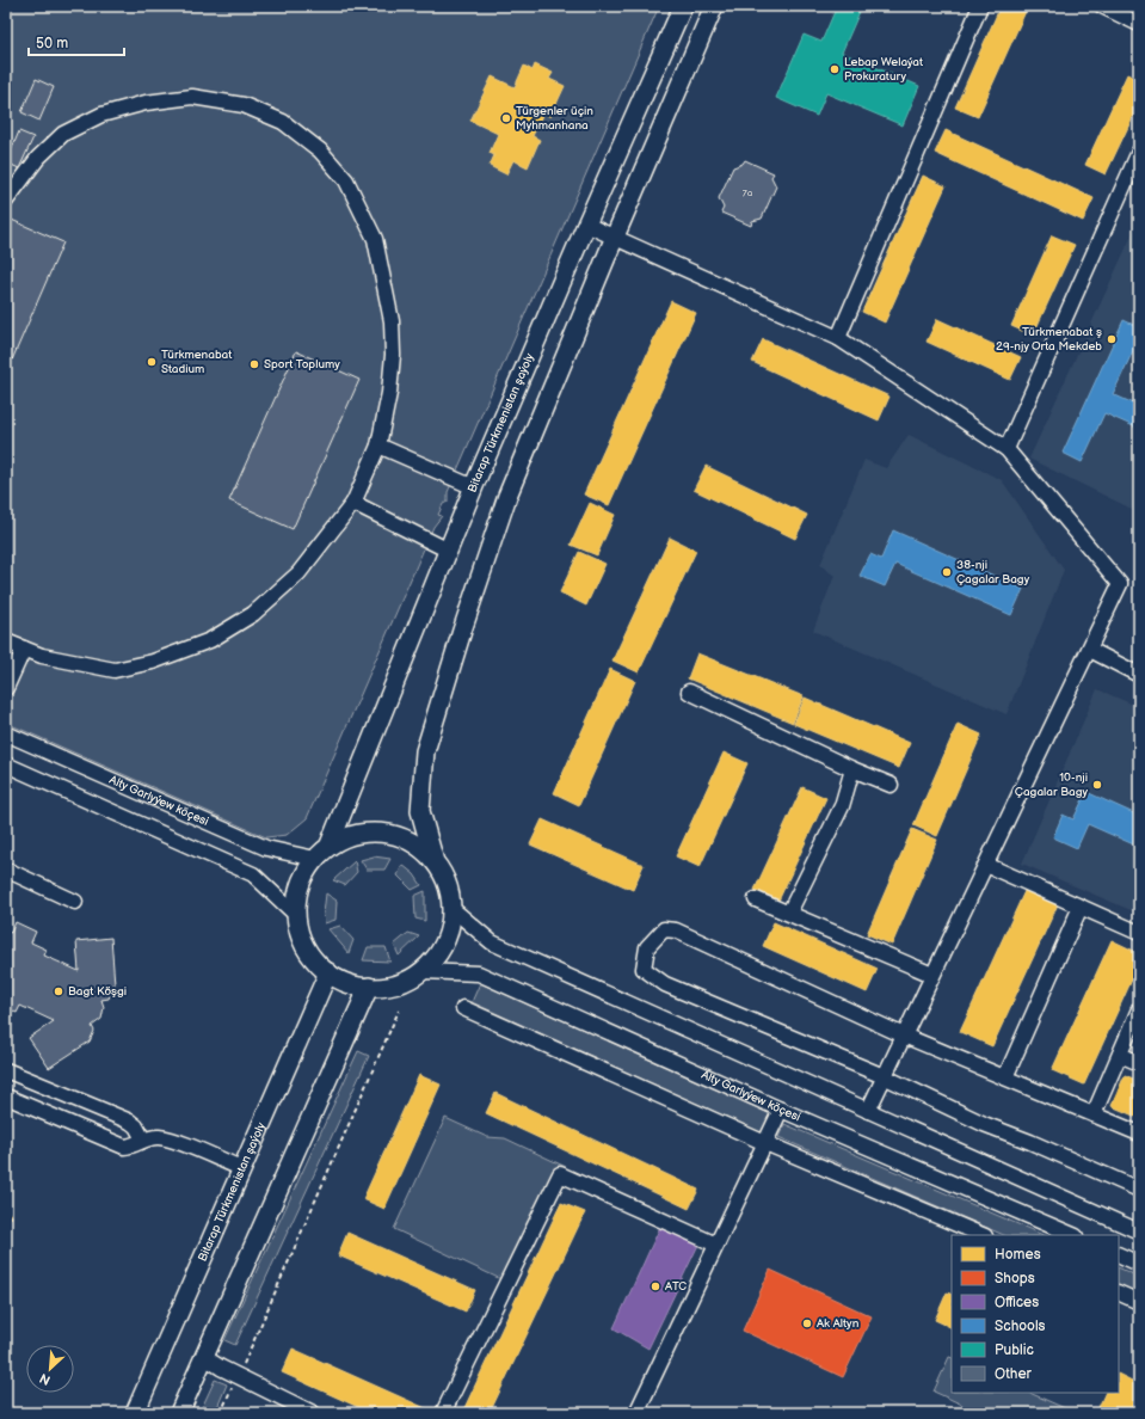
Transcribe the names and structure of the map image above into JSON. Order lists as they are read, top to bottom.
{
  "streets": {
    "main road": ["Bitarap Türkmenistan şaýoly"],
    "street": ["Alty Garlyýew köçesi"]
  },
  "crossings": [
    ["Bitarap Türkmenistan şaýoly", "Alty Garlyýew köçesi"]
  ],
  "places": [
    "Lebap Welaýat Prokuratury",
    "Türgenler üçin Myhmanhana",
    "Türkmenabat ş 29-njy Orta Mekdeb",
    "Türkmenabat Stadium",
    "Sport Toplumy",
    "38-nji Çagalar Bagy",
    "10-nji Çagalar Bagy",
    "Bagt Köşgi",
    "АТС",
    "Ak Altyn"
  ],
  "house_numbers": ["7a"],
  "legend": [
    "Homes",
    "Shops",
    "Offices",
    "Schools",
    "Public",
    "Other"
  ],
  "scale_bar": "50 m",
  "north": "bottom left"
}
